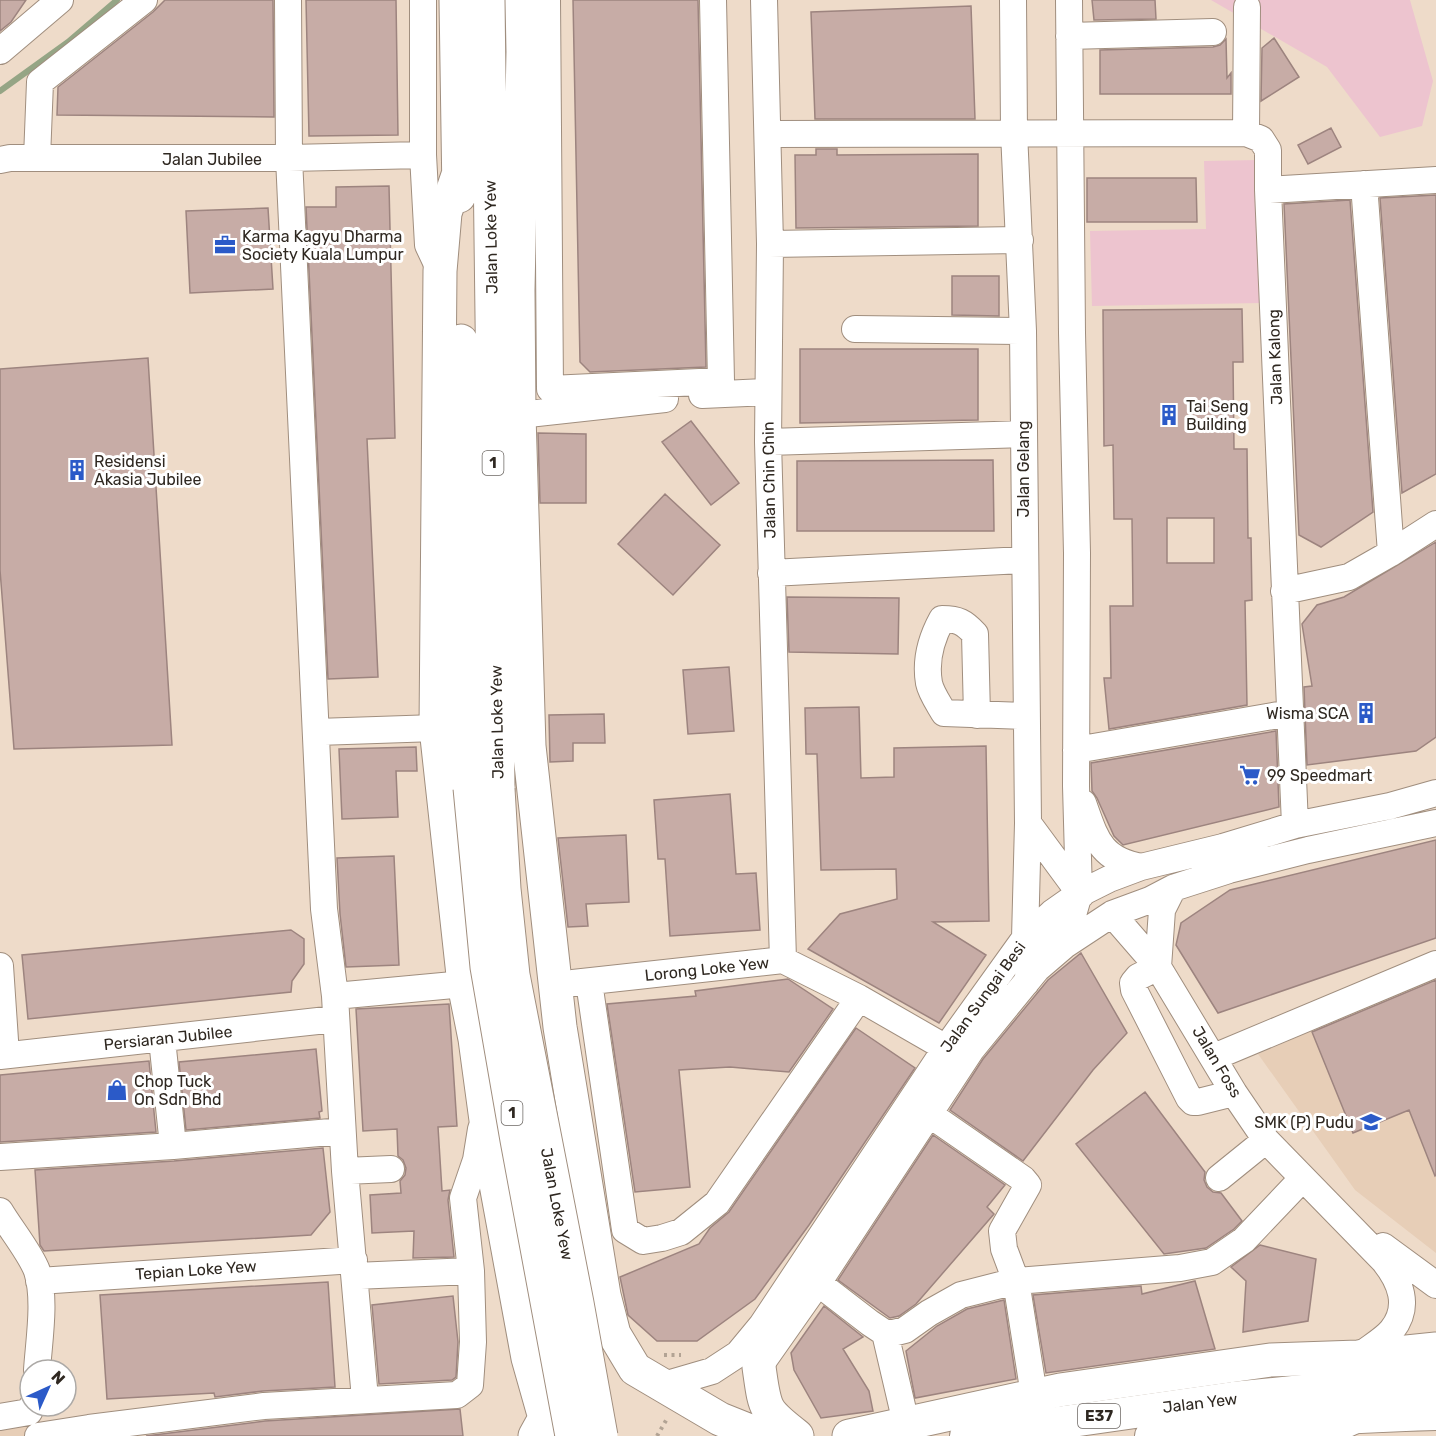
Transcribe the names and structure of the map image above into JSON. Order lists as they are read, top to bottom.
{
  "streets": {
    "highway": ["Jalan Loke Yew", "1"],
    "main road": ["Jalan Yew", "E37"],
    "street": [
      "Jalan Jubilee",
      "Jalan Kalong",
      "Jalan Gelang",
      "Jalan Chin Chin",
      "Lorong Loke Yew",
      "Jalan Sungai Besi",
      "Persiaran Jubilee",
      "Jalan Foss",
      "Tepian Loke Yew"
    ]
  },
  "crossings": [
    ["Jalan Kalong", "Jalan Sungai Besi"],
    ["Jalan Gelang", "Jalan Sungai Besi"],
    ["Jalan Chin Chin", "Lorong Loke Yew"],
    ["Lorong Loke Yew", "Jalan Sungai Besi"],
    ["Jalan Sungai Besi", "Jalan Foss"]
  ],
  "places": {
    "office": ["Karma Kagyu Dharma Society Kuala Lumpur"],
    "building": ["Tai Seng Building", "Residensi Akasia Jubilee", "Wisma SCA"],
    "supermarket": ["99 Speedmart"],
    "shop": ["Chop Tuck On Sdn Bhd"],
    "school or university": ["SMK (P) Pudu"]
  },
  "north": "top right"
}
